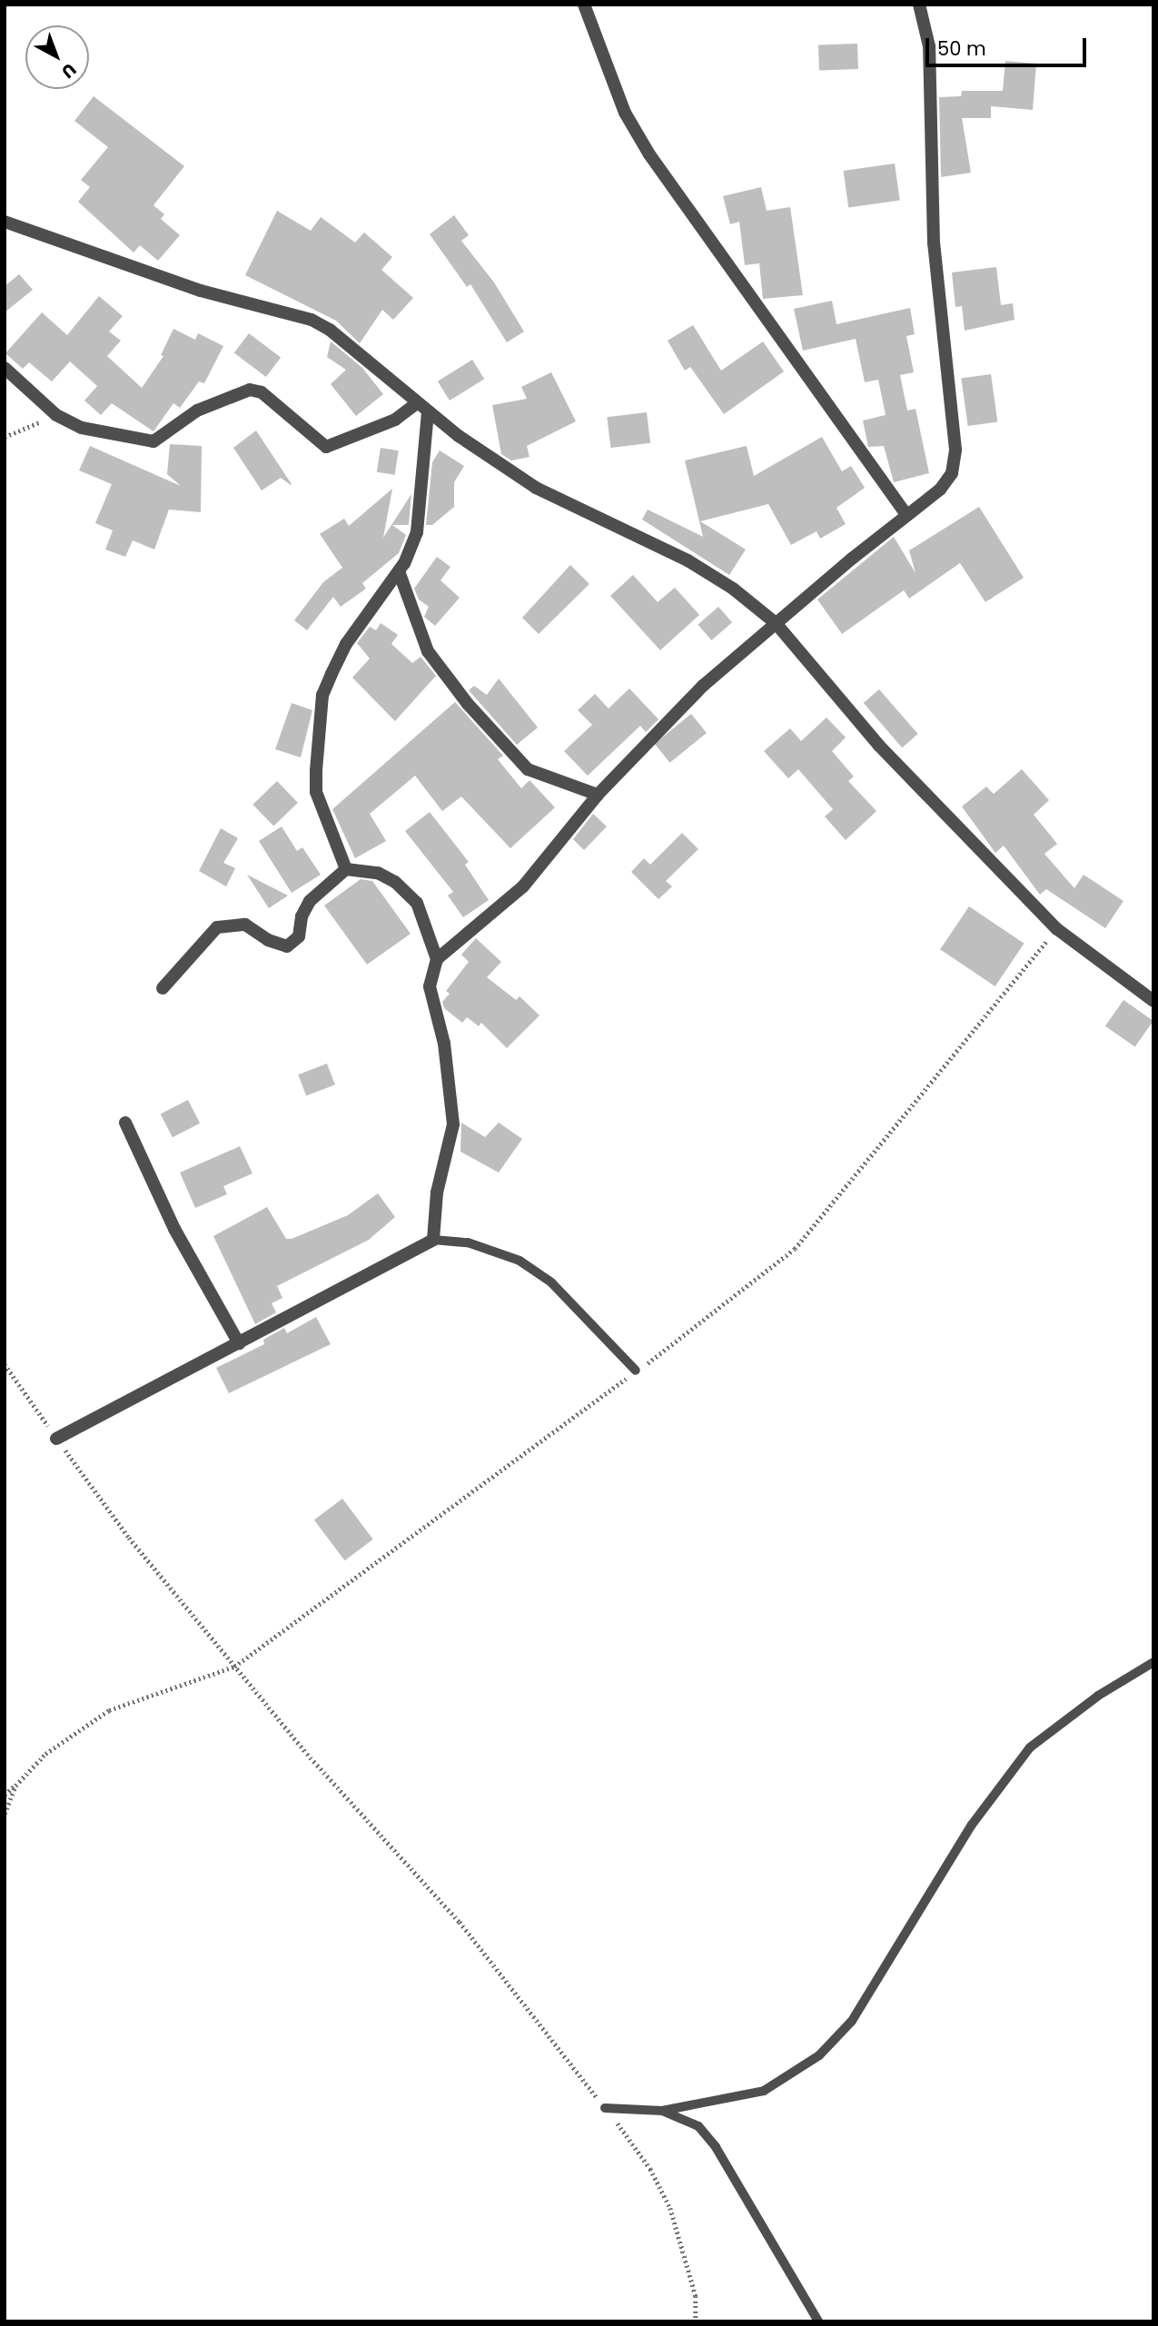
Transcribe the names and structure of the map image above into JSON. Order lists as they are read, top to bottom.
{
  "scale_bar": "50 m",
  "north": "bottom right"
}
